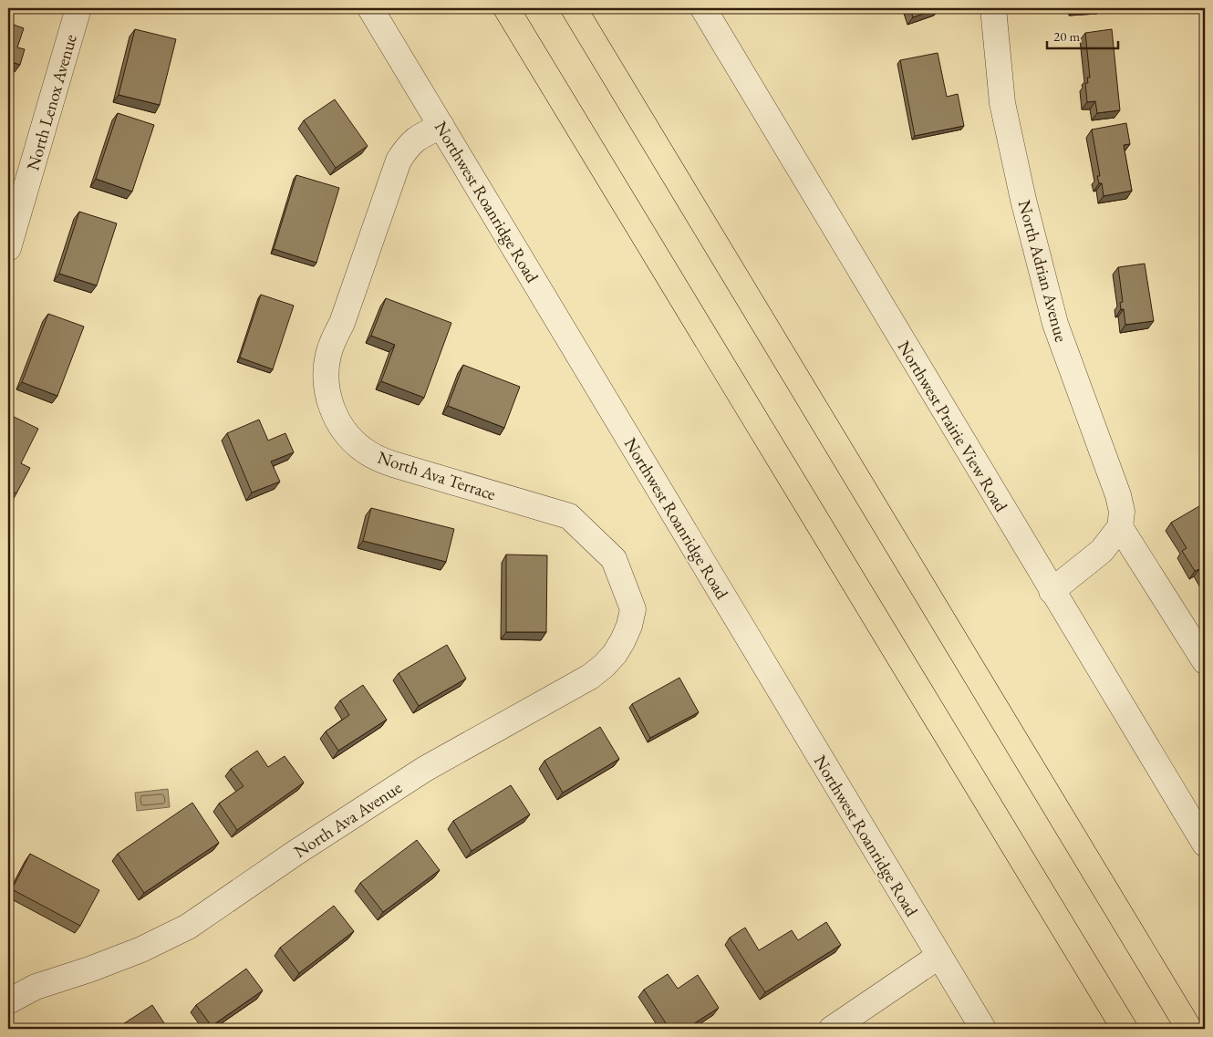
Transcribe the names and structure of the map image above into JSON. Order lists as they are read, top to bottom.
{
  "streets": {
    "street": [
      "North Lenox Avenue",
      "Northwest Roanridge Road",
      "North Adrian Avenue",
      "Northwest Prairie View Road",
      "North Ava Terrace",
      "North Ava Avenue"
    ]
  },
  "crossings": [
    ["Northwest Roanridge Road", "North Ava Terrace"],
    ["North Ava Terrace", "North Ava Avenue"]
  ],
  "scale_bar": "20 m"
}
